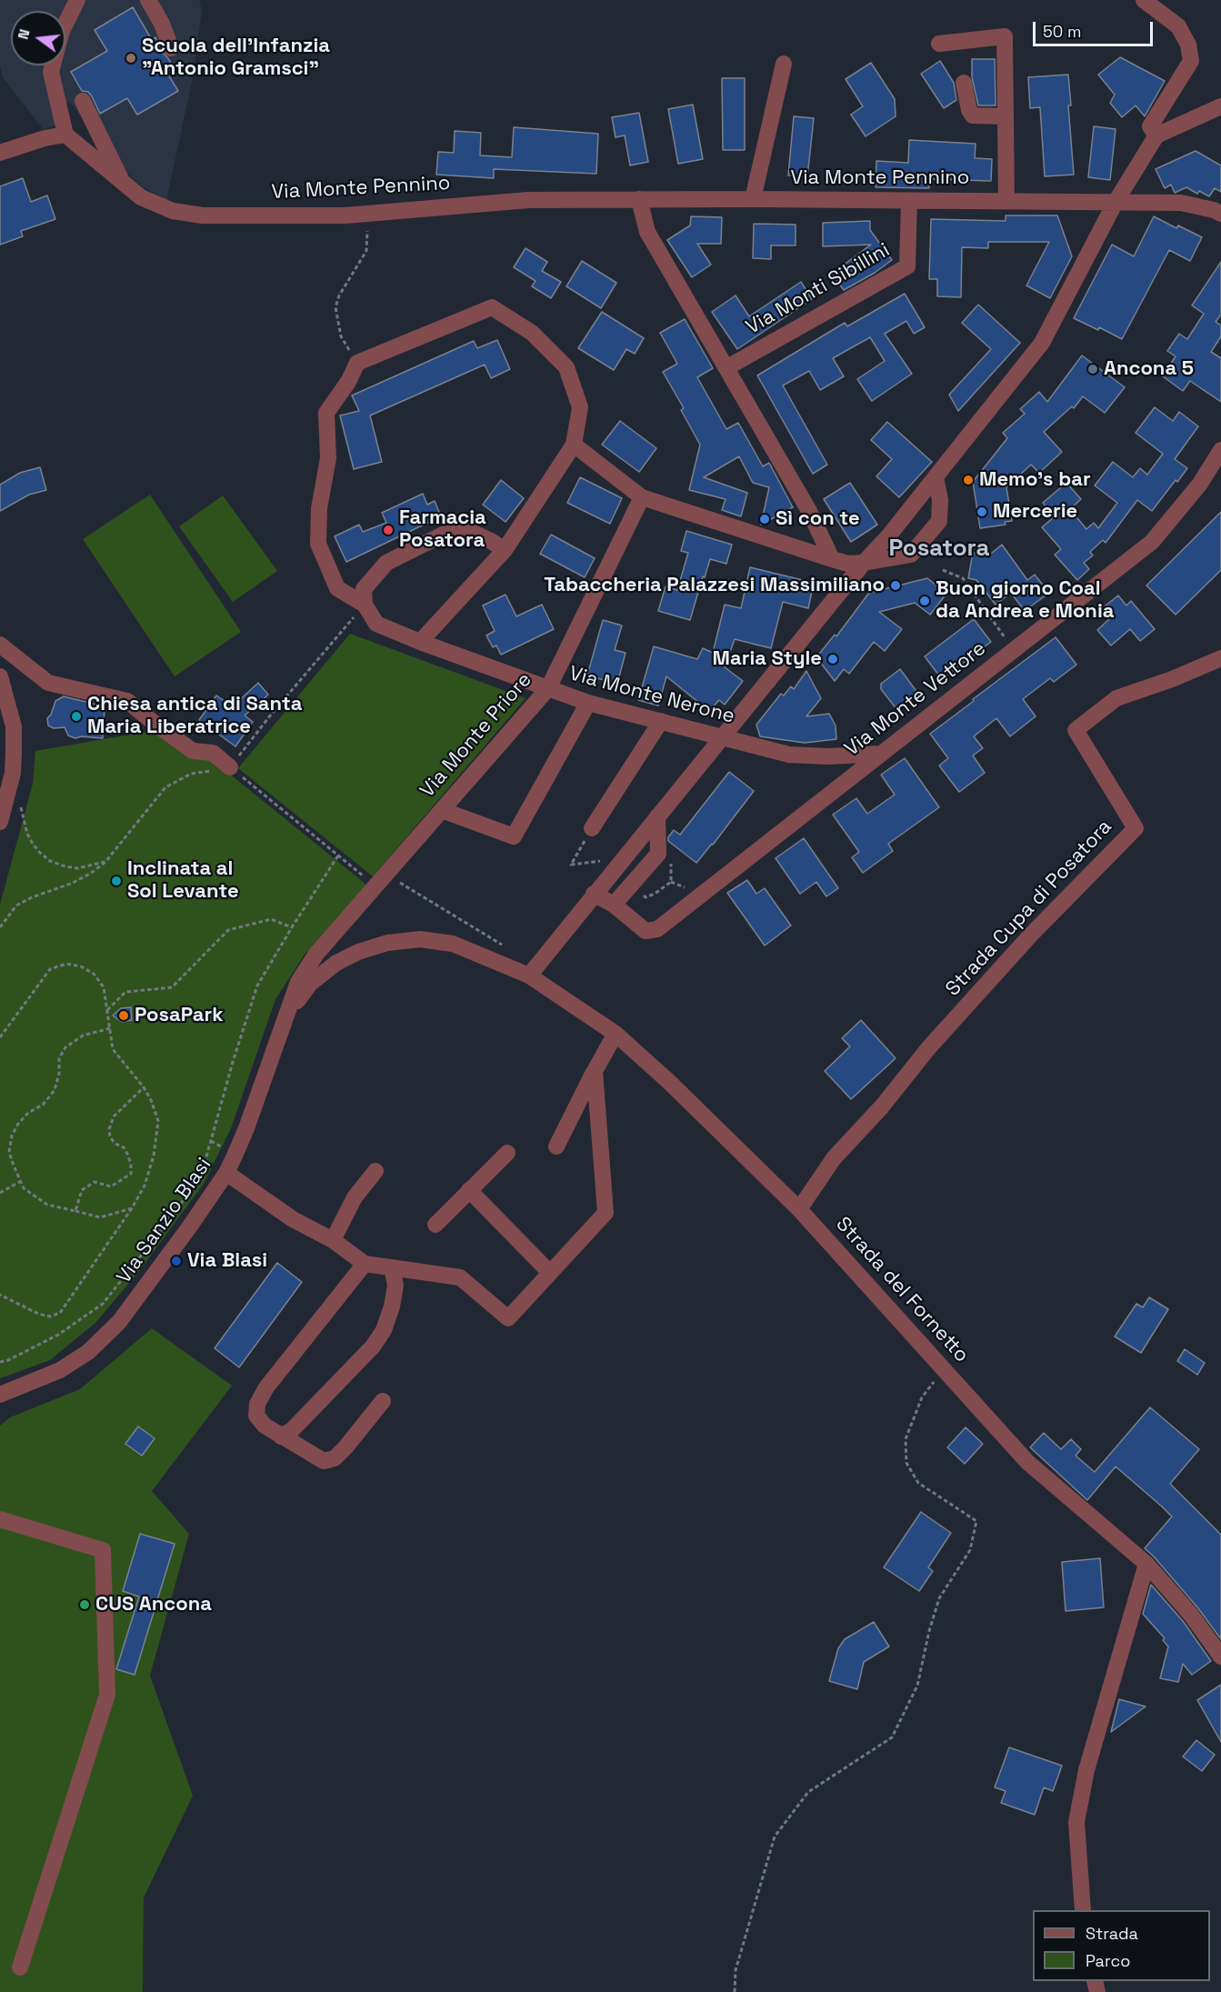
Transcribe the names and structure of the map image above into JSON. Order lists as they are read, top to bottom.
{
  "streets": {
    "street": [
      "Via Monte Pennino",
      "Via Monti Sibillini",
      "Via Monte Nerone",
      "Via Monte Vettore",
      "Via Monte Priore",
      "Strada Cupa di Posatora",
      "Via Sanzio Blasi",
      "Strada del Fornetto"
    ]
  },
  "crossings": [
    ["Via Monte Pennino", "Via Monti Sibillini"],
    ["Via Monte Nerone", "Via Monte Vettore"],
    ["Via Monte Nerone", "Via Monte Priore"],
    ["Via Monte Priore", "Via Sanzio Blasi"],
    ["Strada Cupa di Posatora", "Strada del Fornetto"],
    ["Via Sanzio Blasi", "Strada del Fornetto"]
  ],
  "districts": ["Posatora"],
  "places": [
    "Scuola dell'Infanzia \"Antonio Gramsci\"",
    "Ancona 5",
    "Memo's bar",
    "Mercerie",
    "Sì con te",
    "Farmacia Posatora",
    "Tabaccheria Palazzesi Massimiliano",
    "Buon giorno Coal da Andrea e Monia",
    "Maria Style",
    "Chiesa antica di Santa Maria Liberatrice",
    "Inclinata al Sol Levante",
    "PosaPark",
    "Via Blasi",
    "CUS Ancona"
  ],
  "legend": ["Strada", "Parco"],
  "scale_bar": "50 m",
  "north": "left"
}
